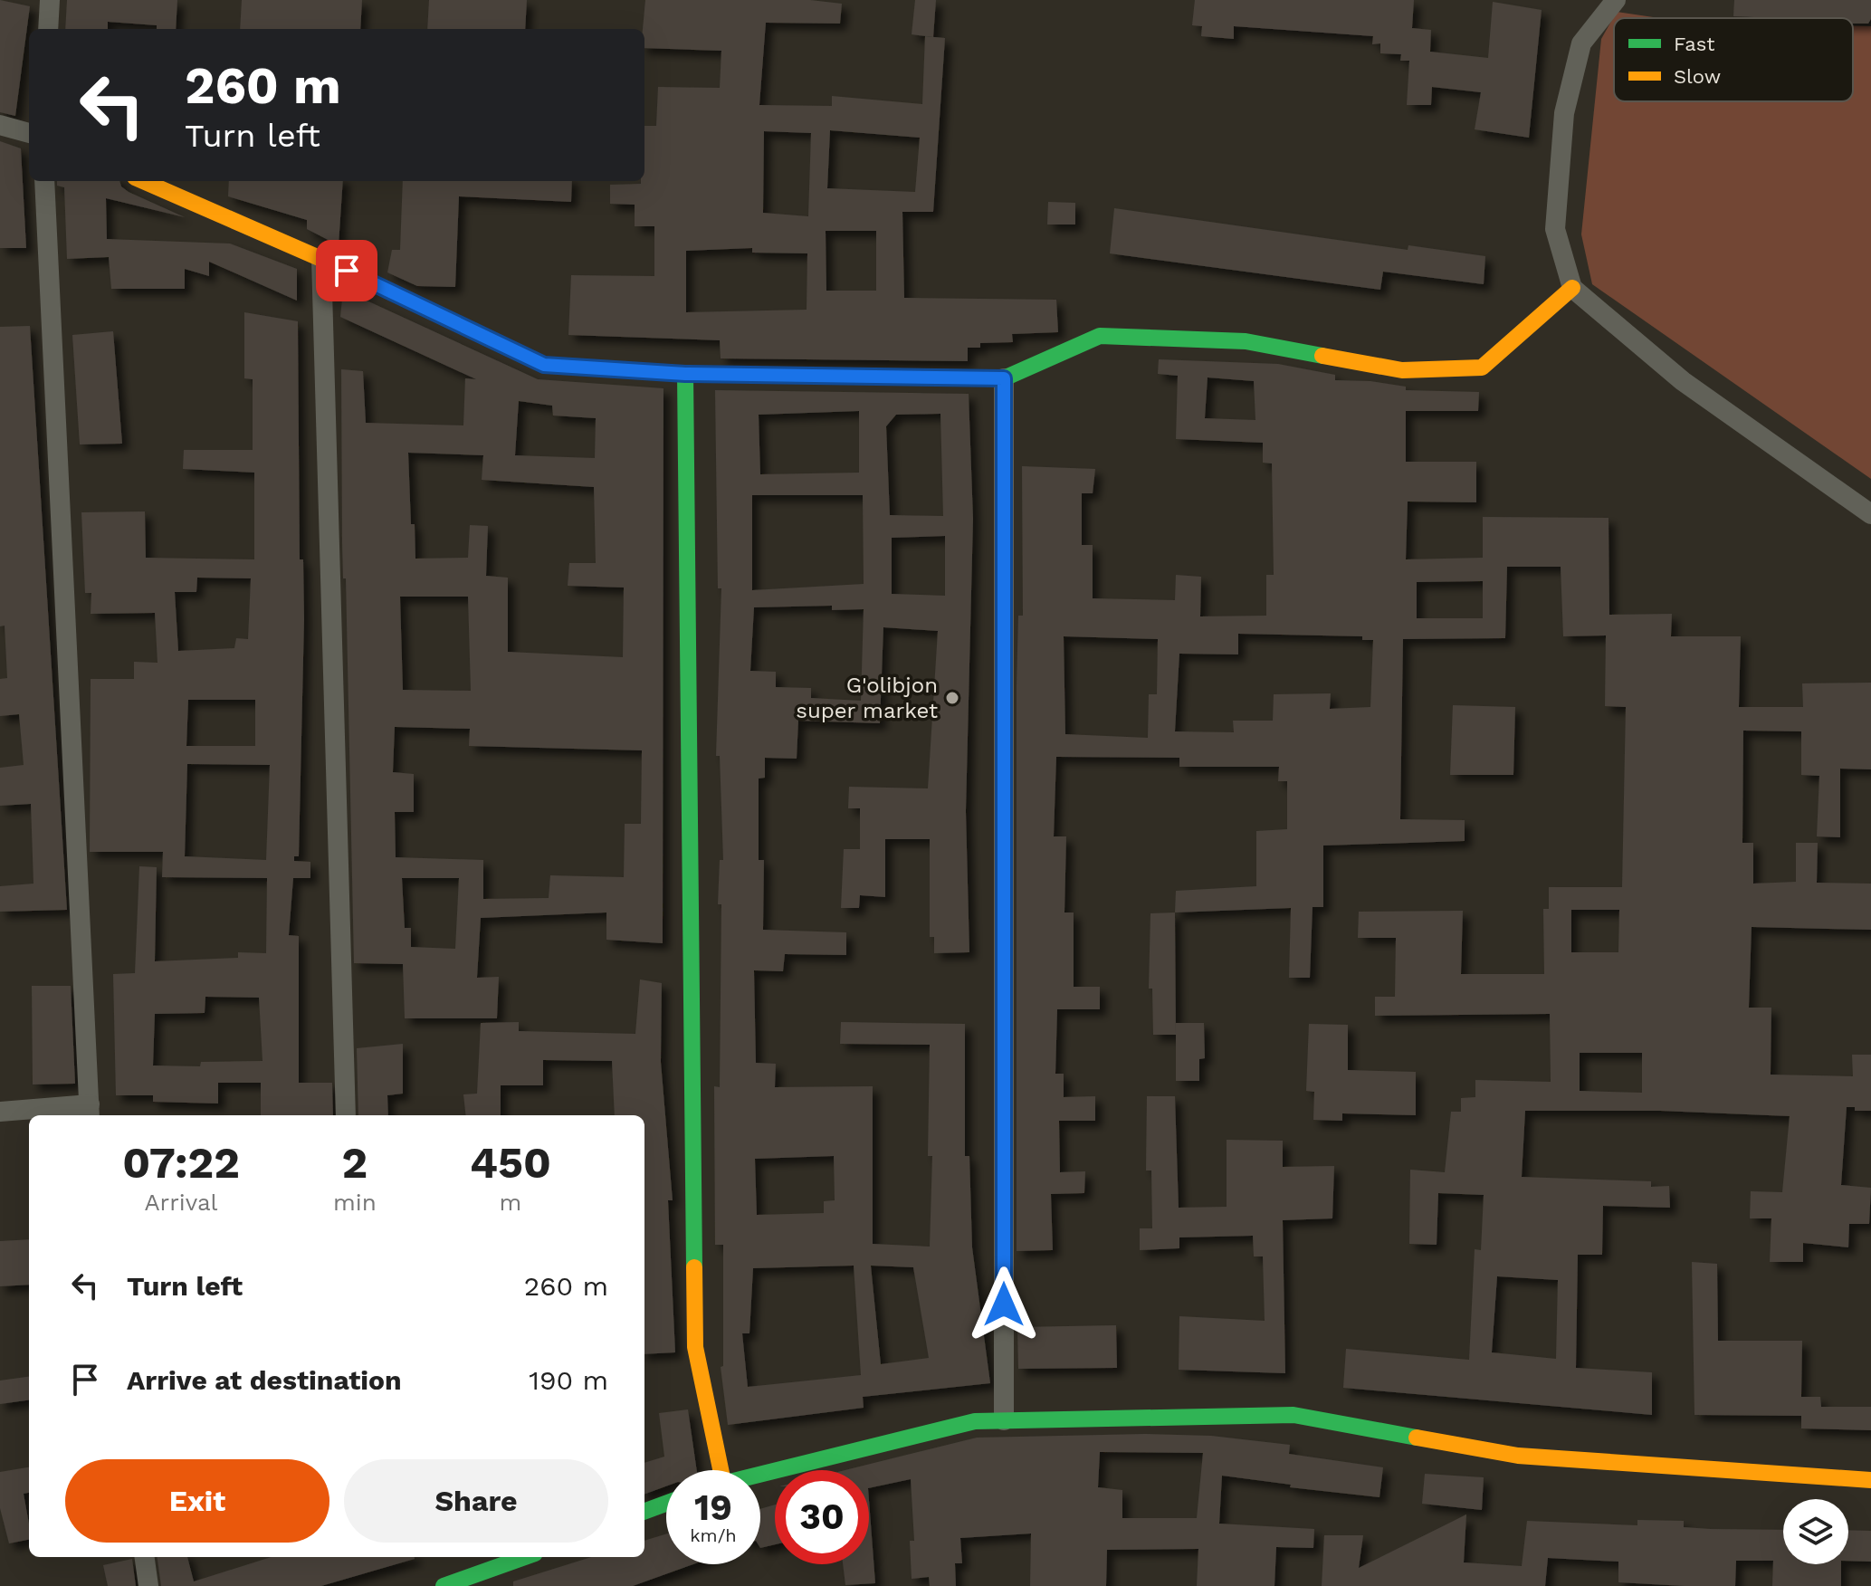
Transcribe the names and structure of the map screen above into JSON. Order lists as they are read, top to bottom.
{
  "places": ["G'olibjon super market"],
  "legend": ["Fast", "Slow"],
  "page": {
    "turn": ["260 m", "Turn left"],
    "eta": [
      "07:22",
      "Arrival",
      "2",
      "min",
      "450",
      "m"
    ],
    "list": [
      {
        "name": "Turn left",
        "value": "260 m"
      },
      {
        "name": "Arrive at destination",
        "value": "190 m"
      }
    ],
    "buttons": ["Exit", "Share"],
    "speed": "19 km/h",
    "limit": "30"
  }
}
